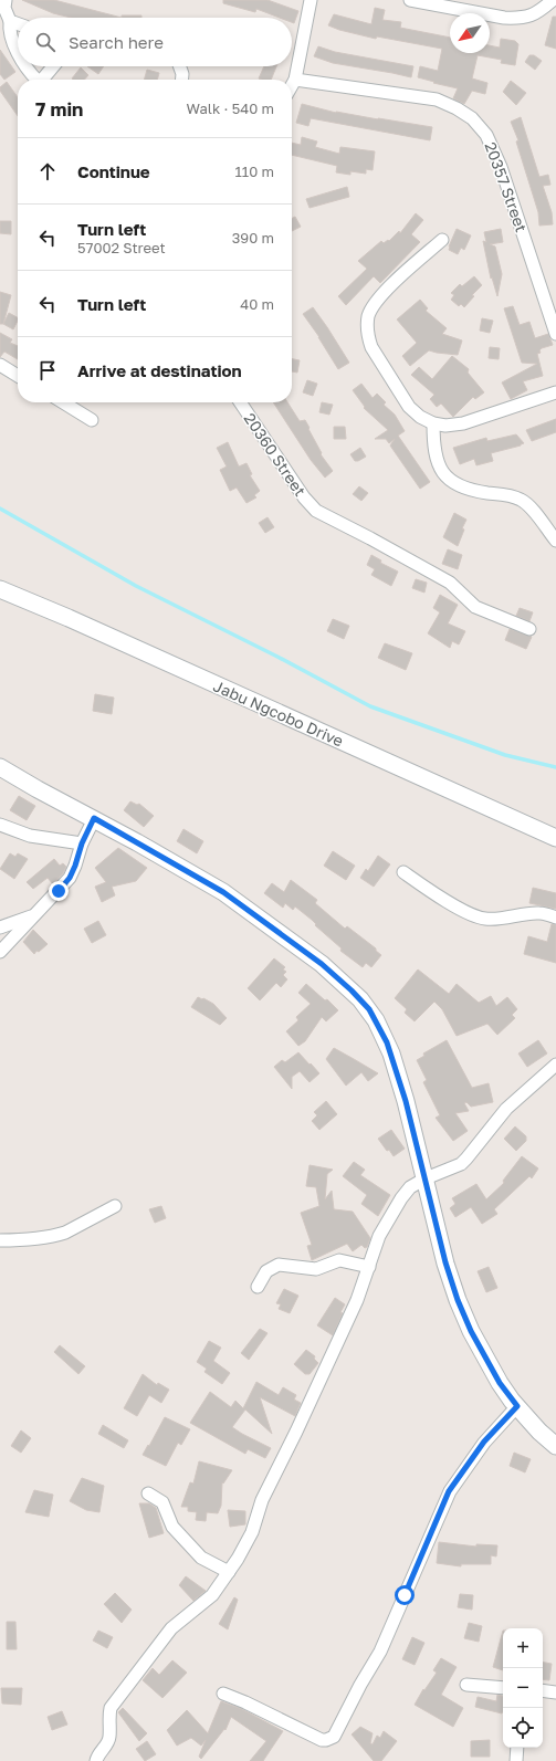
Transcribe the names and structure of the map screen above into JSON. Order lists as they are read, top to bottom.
{
  "streets": {
    "street": ["20357 Street", "20360 Street", "Jabu Ngcobo Drive"]
  },
  "north": "bottom left",
  "page": {
    "search": "Search here",
    "heading": ["7 min", "Walk · 540 m"],
    "list": [
      ["Continue", "110 m"],
      ["Turn left", "57002 Street", "390 m"],
      ["Turn left", "40 m"],
      "Arrive at destination"
    ],
    "map_buttons": ["+", "−"]
  }
}
